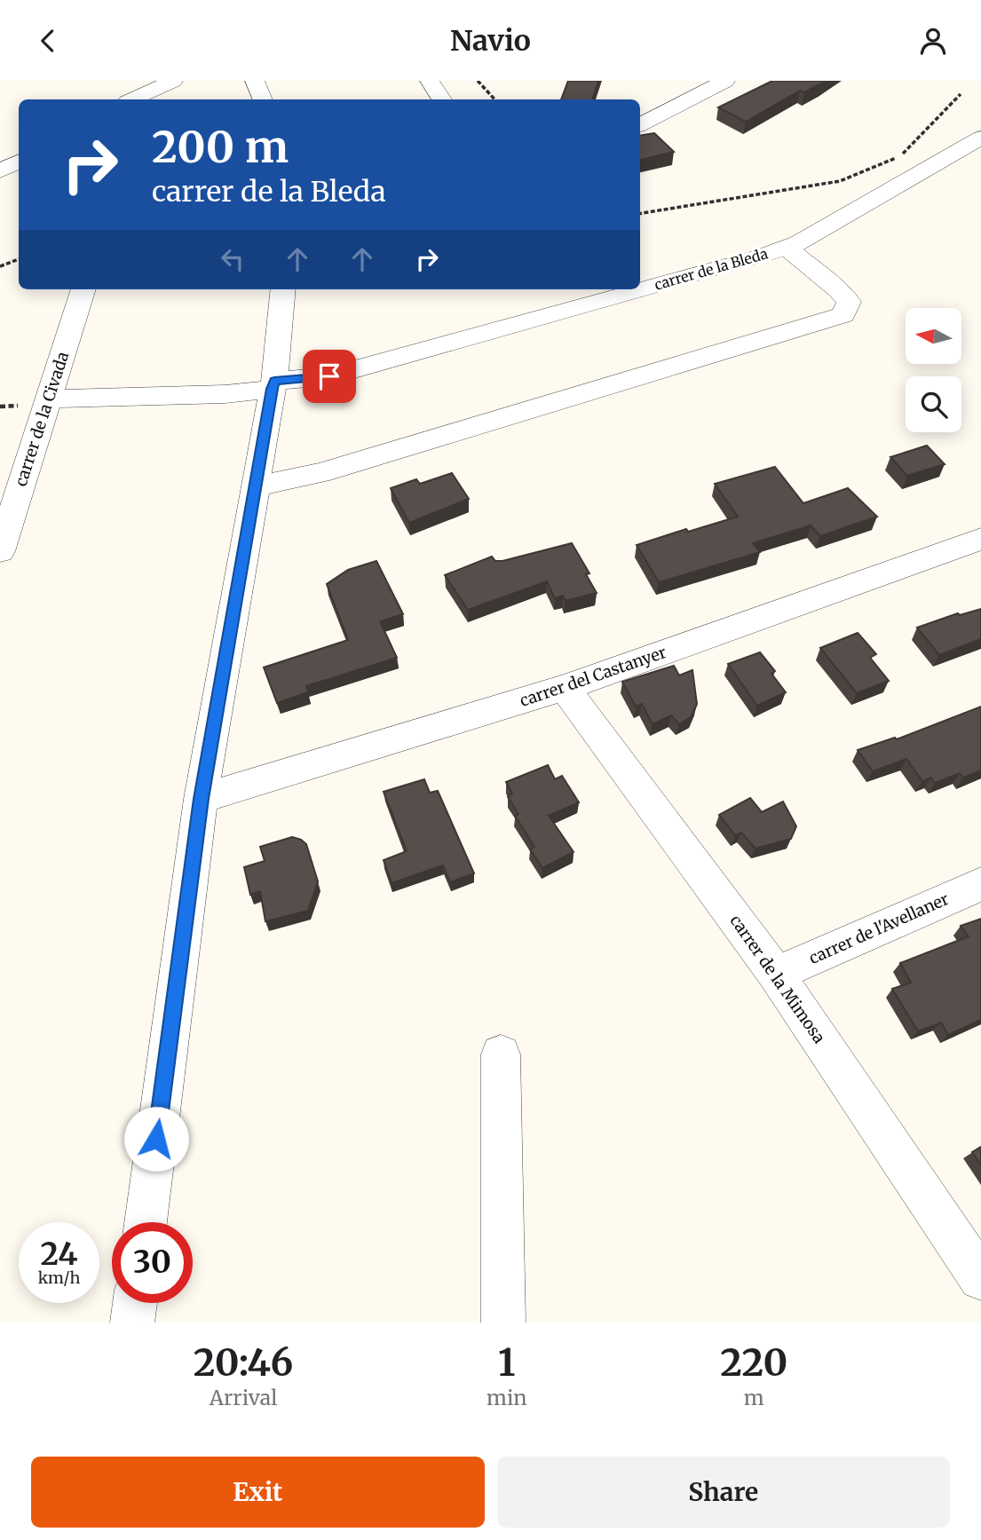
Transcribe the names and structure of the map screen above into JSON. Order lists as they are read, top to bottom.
{
  "streets": {
    "street": [
      "carrer de la Bleda",
      "carrer de la Civada",
      "carrer del Castanyer",
      "carrer de l'Avellaner",
      "carrer de la Mimosa"
    ]
  },
  "crossings": [
    ["carrer de la Bleda", "carrer de la Civada"],
    ["carrer del Castanyer", "carrer de la Mimosa"],
    ["carrer de l'Avellaner", "carrer de la Mimosa"]
  ],
  "north": "left",
  "page": {
    "header": "Navio",
    "turn": ["200 m", "carrer de la Bleda"],
    "speed": "24 km/h",
    "limit": "30",
    "eta": [
      "20:46",
      "Arrival",
      "1",
      "min",
      "220",
      "m"
    ],
    "buttons": ["Exit", "Share"]
  }
}
